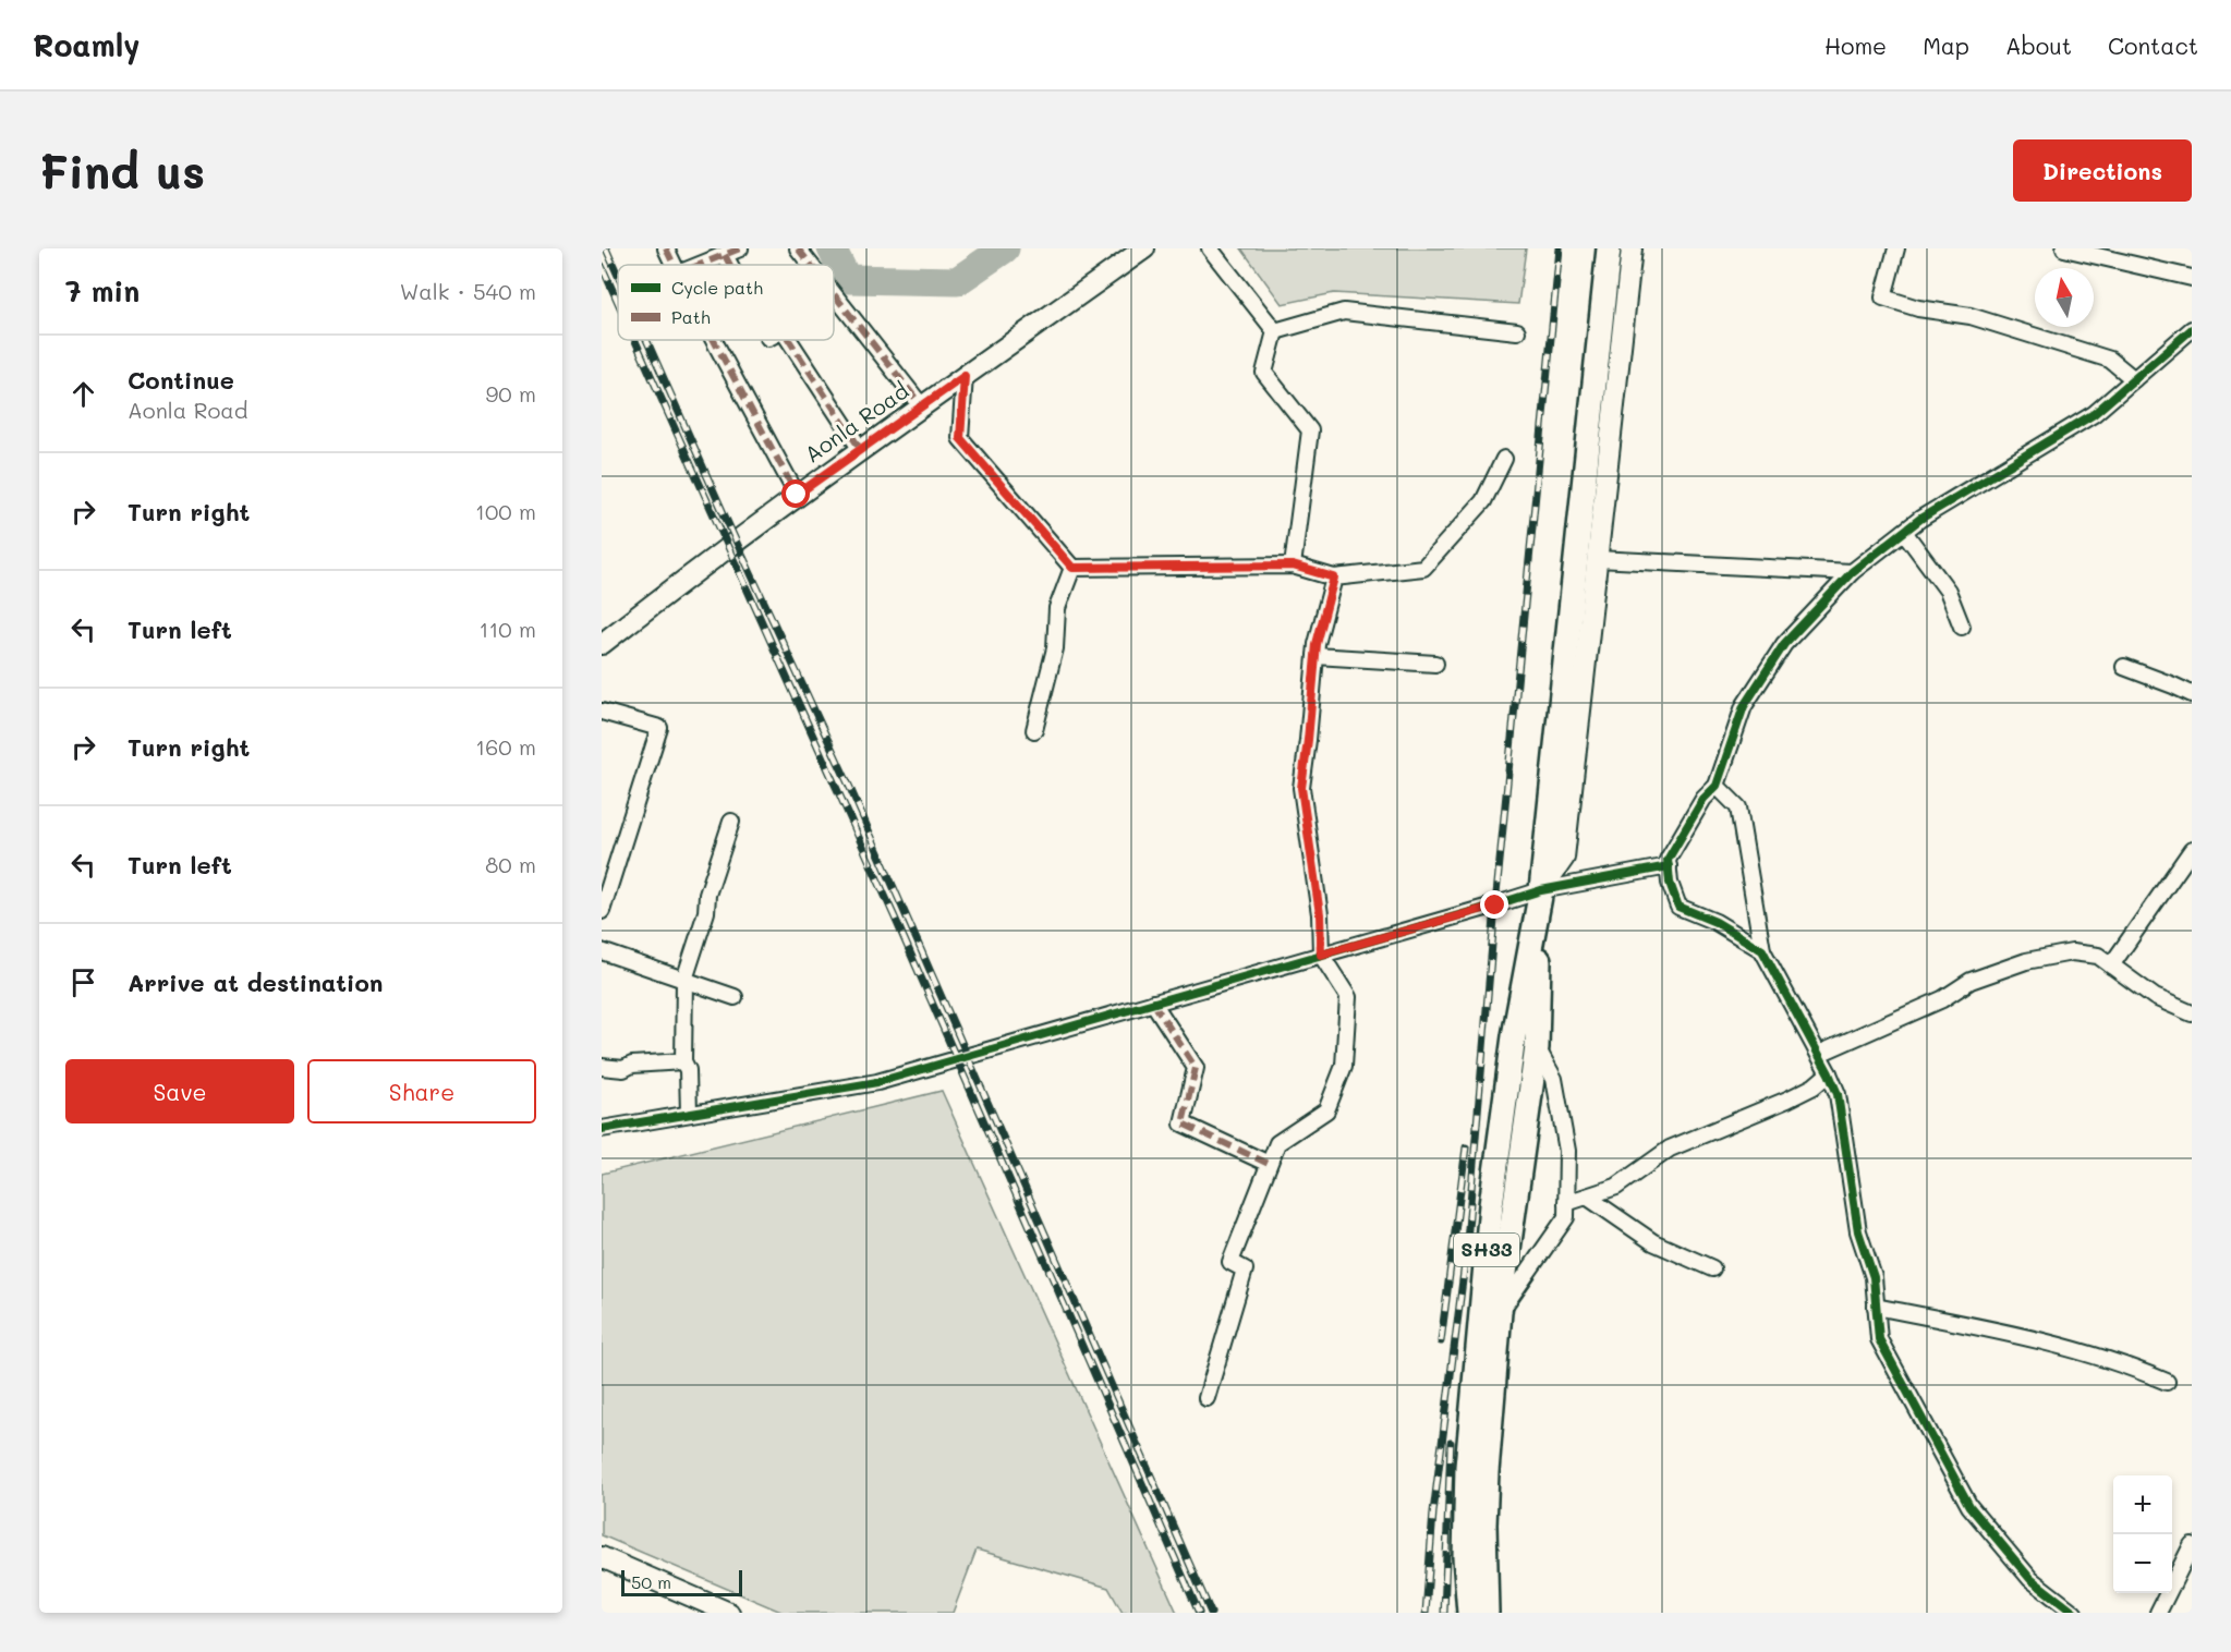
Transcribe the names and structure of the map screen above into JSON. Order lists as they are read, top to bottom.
{
  "streets": {
    "main road": ["SH33"],
    "street": ["Aonla Road"]
  },
  "legend": ["Cycle path", "Path"],
  "scale_bar": "50 m",
  "north": "top",
  "page": {
    "header": "Roamly",
    "nav": [
      "Home",
      "Map",
      "About",
      "Contact"
    ],
    "buttons": [
      "Directions",
      ["Save", "Share"]
    ],
    "title": "Find us",
    "heading": ["7 min", "Walk · 540 m"],
    "list": [
      ["Continue", "Aonla Road", "90 m"],
      ["Turn right", "100 m"],
      ["Turn left", "110 m"],
      ["Turn right", "160 m"],
      ["Turn left", "80 m"],
      "Arrive at destination"
    ],
    "map_buttons": ["+", "−"],
    "scale": "50 m"
  }
}
